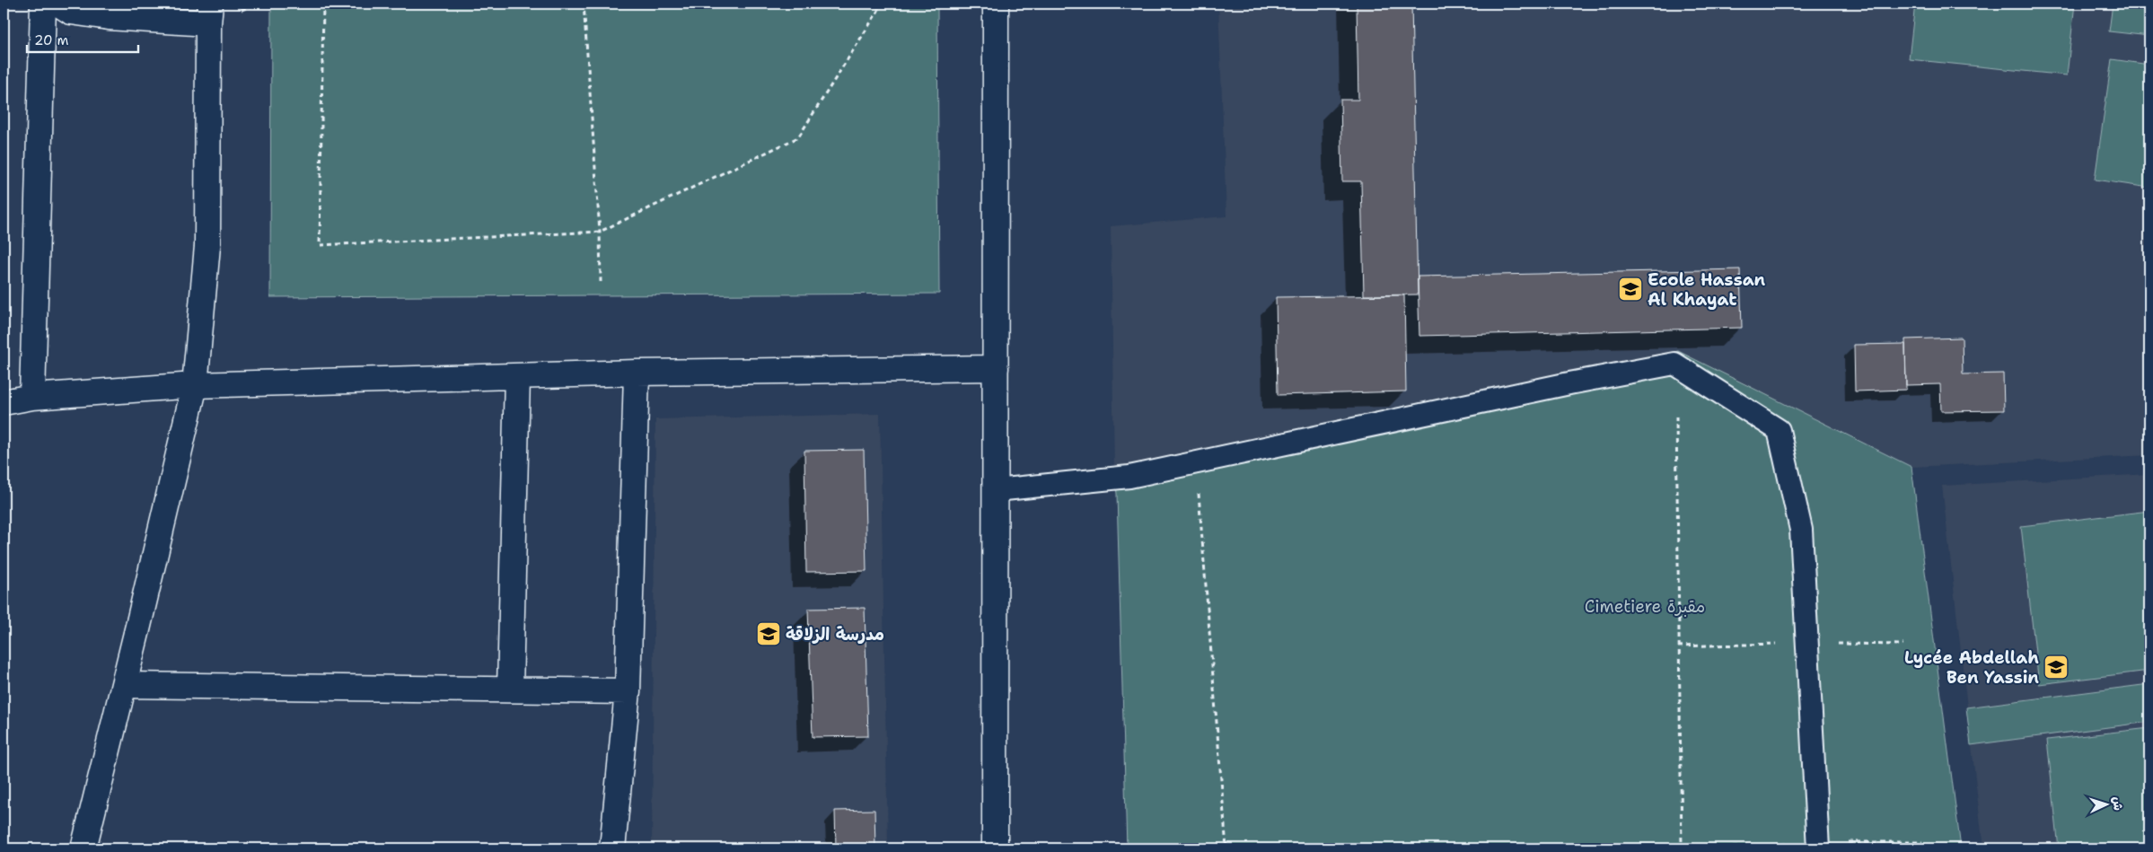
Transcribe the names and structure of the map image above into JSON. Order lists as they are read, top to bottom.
{
  "parks": ["Cimetiere مقبرة"],
  "places": {
    "school or university": ["Ecole Hassan Al Khayat", "مدرسة الزلاقة", "Lycée Abdellah Ben Yassin"]
  },
  "scale_bar": "20 m",
  "north": "right"
}
